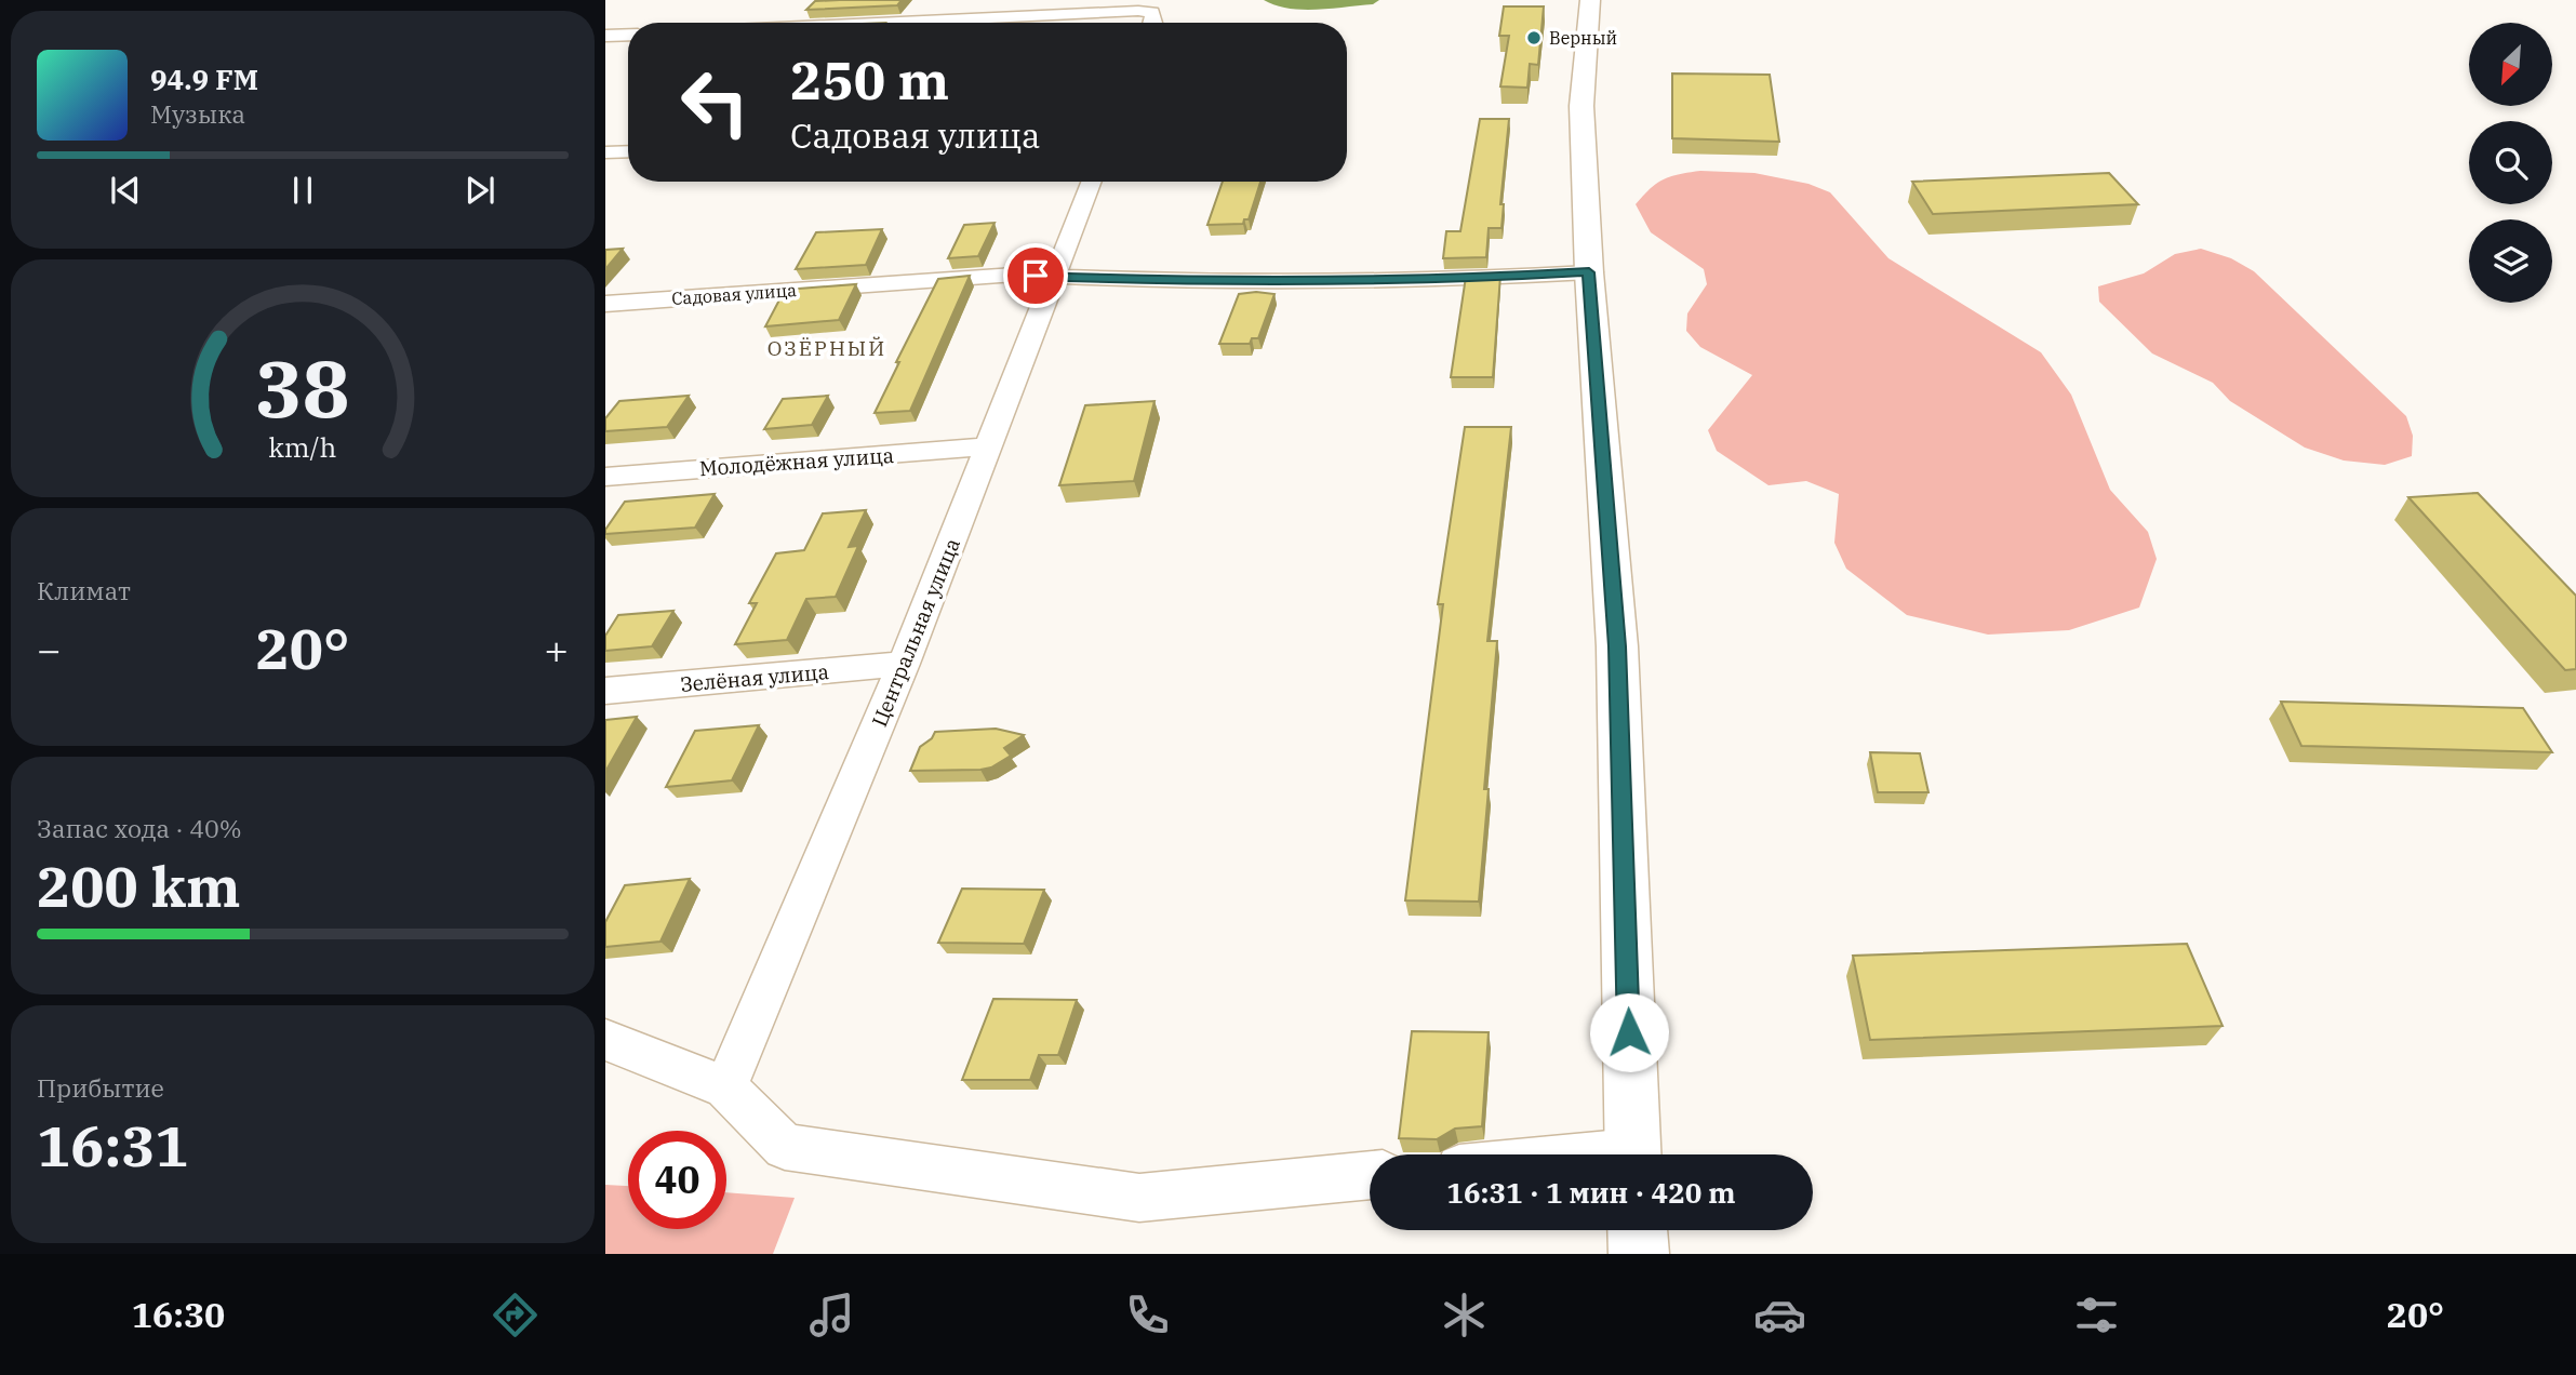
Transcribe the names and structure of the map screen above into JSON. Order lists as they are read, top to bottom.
{
  "streets": {
    "street": [
      "Садовая улица",
      "Молодёжная улица",
      "Центральная улица",
      "Зелёная улица"
    ]
  },
  "crossings": [
    ["Садовая улица", "Центральная улица"],
    ["Молодёжная улица", "Центральная улица"],
    ["Центральная улица", "Зелёная улица"]
  ],
  "districts": ["ОЗЁРНЫЙ"],
  "places": ["Верный"],
  "north": "bottom left",
  "page": {
    "turn": ["250 m", "Садовая улица"],
    "song": ["94.9 FM", "Музыка"],
    "tile": [
      "Климат",
      ["Запас хода · 40%", "200 km"],
      ["Прибытие", "16:31"]
    ],
    "heat": ["−", "20°", "+"],
    "limit": "40",
    "trip": "16:31 · 1 мин · 420 m",
    "tabs": ["16:30", "20°"],
    "gauge": ["38", "km/h"]
  }
}
